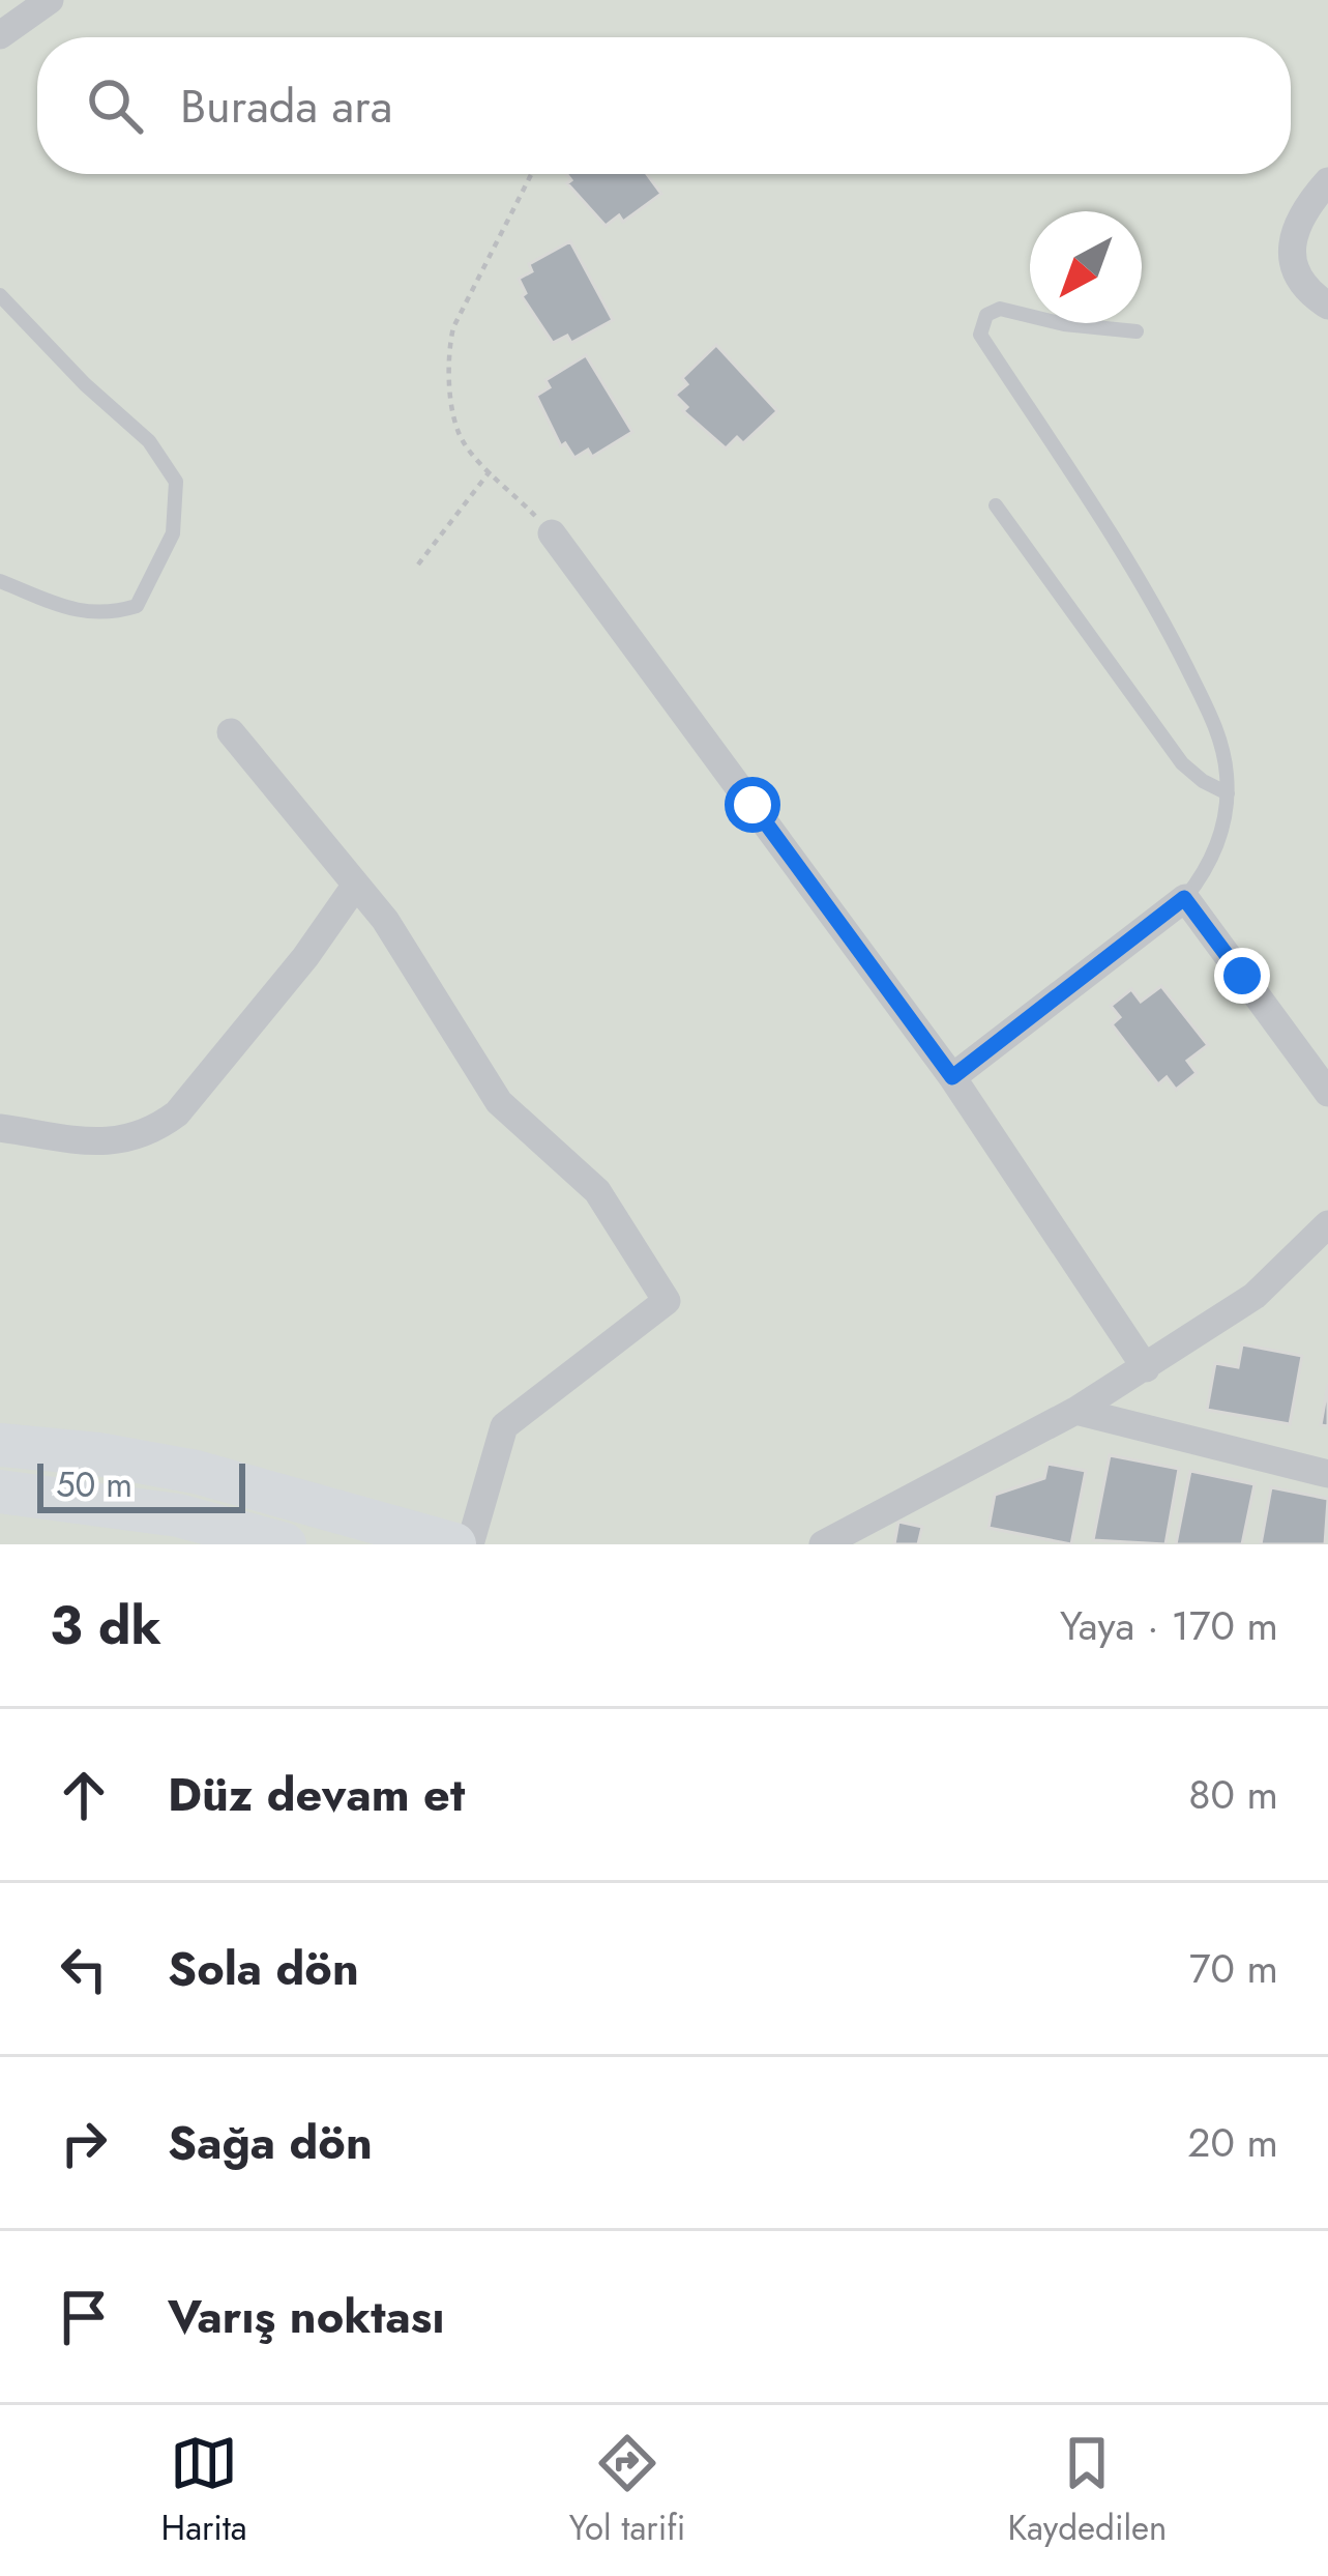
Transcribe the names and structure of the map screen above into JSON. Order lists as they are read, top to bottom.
{
  "scale_bar": "50 m",
  "north": "bottom left",
  "page": {
    "search": "Burada ara",
    "scale": "50 m",
    "heading": ["3 dk", "Yaya · 170 m"],
    "list": [
      ["Düz devam et", "80 m"],
      ["Sola dön", "70 m"],
      ["Sağa dön", "20 m"],
      "Varış noktası"
    ],
    "nav": ["Harita", "Yol tarifi", "Kaydedilen"]
  }
}
